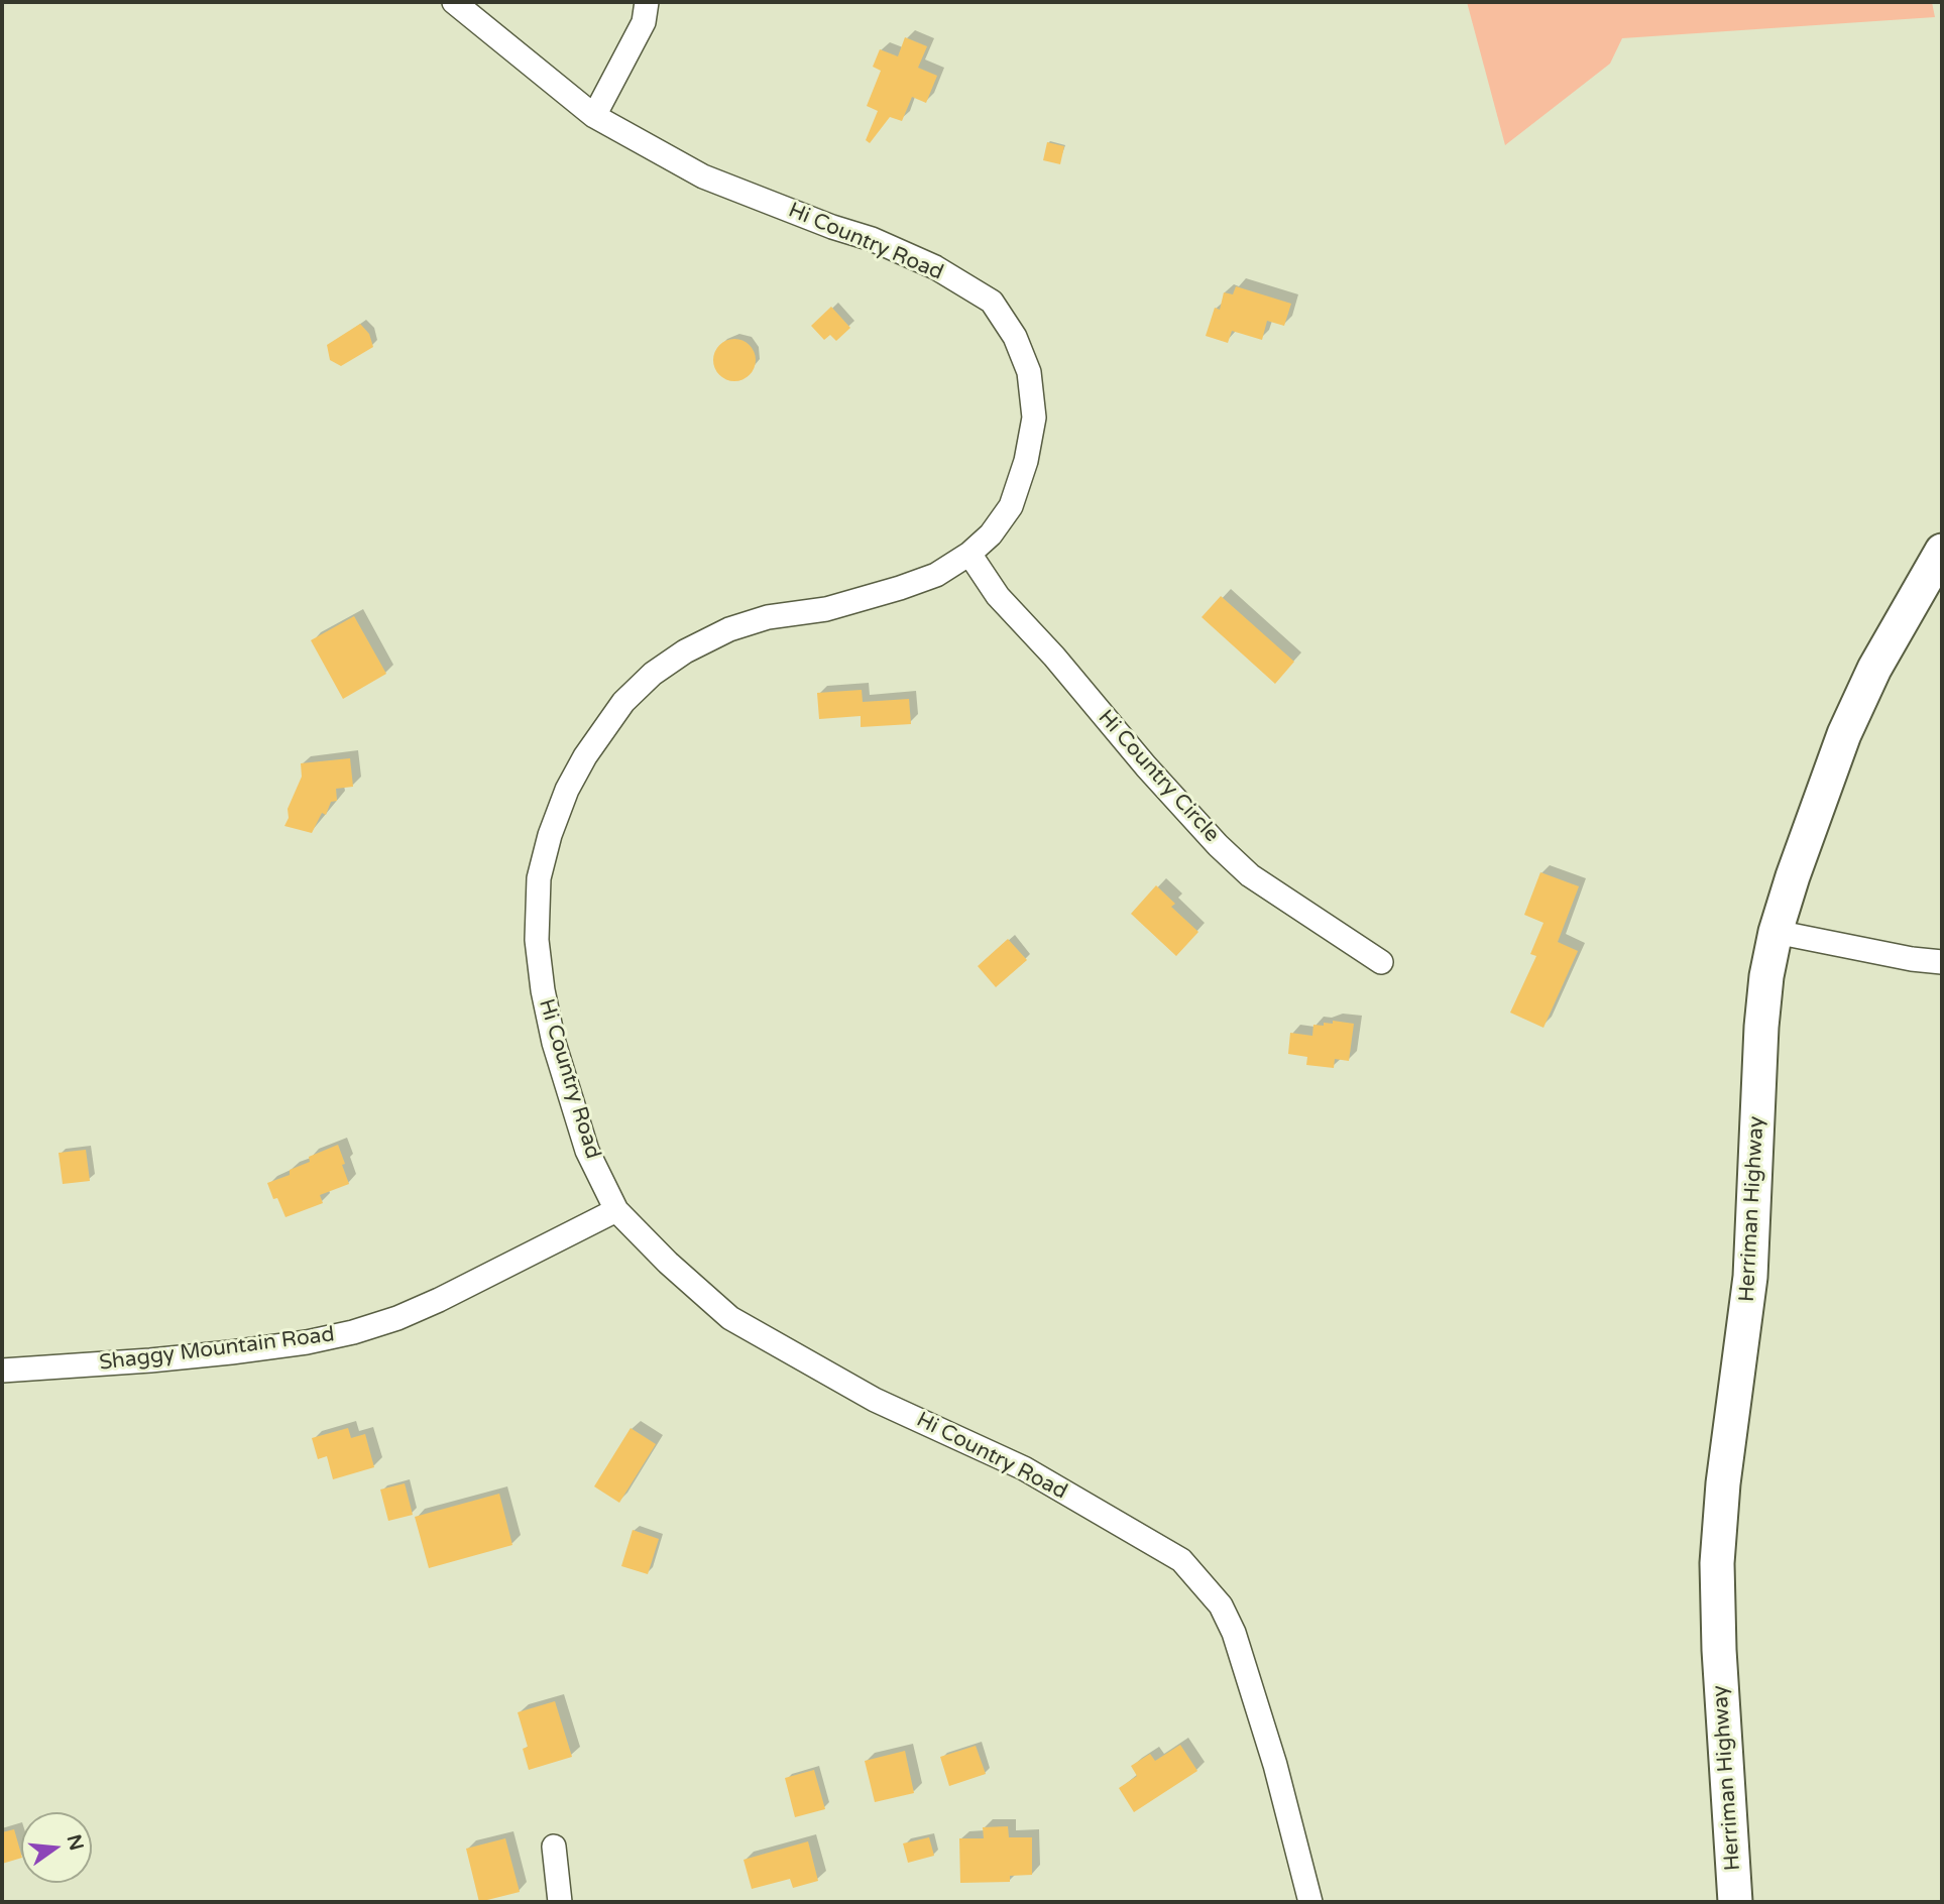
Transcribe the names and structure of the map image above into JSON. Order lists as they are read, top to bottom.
{
  "streets": {
    "main road": ["Herriman Highway"],
    "street": ["Hi Country Road", "Hi Country Circle", "Shaggy Mountain Road"]
  },
  "crossings": [
    ["Hi Country Road", "Hi Country Circle"],
    ["Hi Country Road", "Shaggy Mountain Road"]
  ],
  "north": "right"
}
